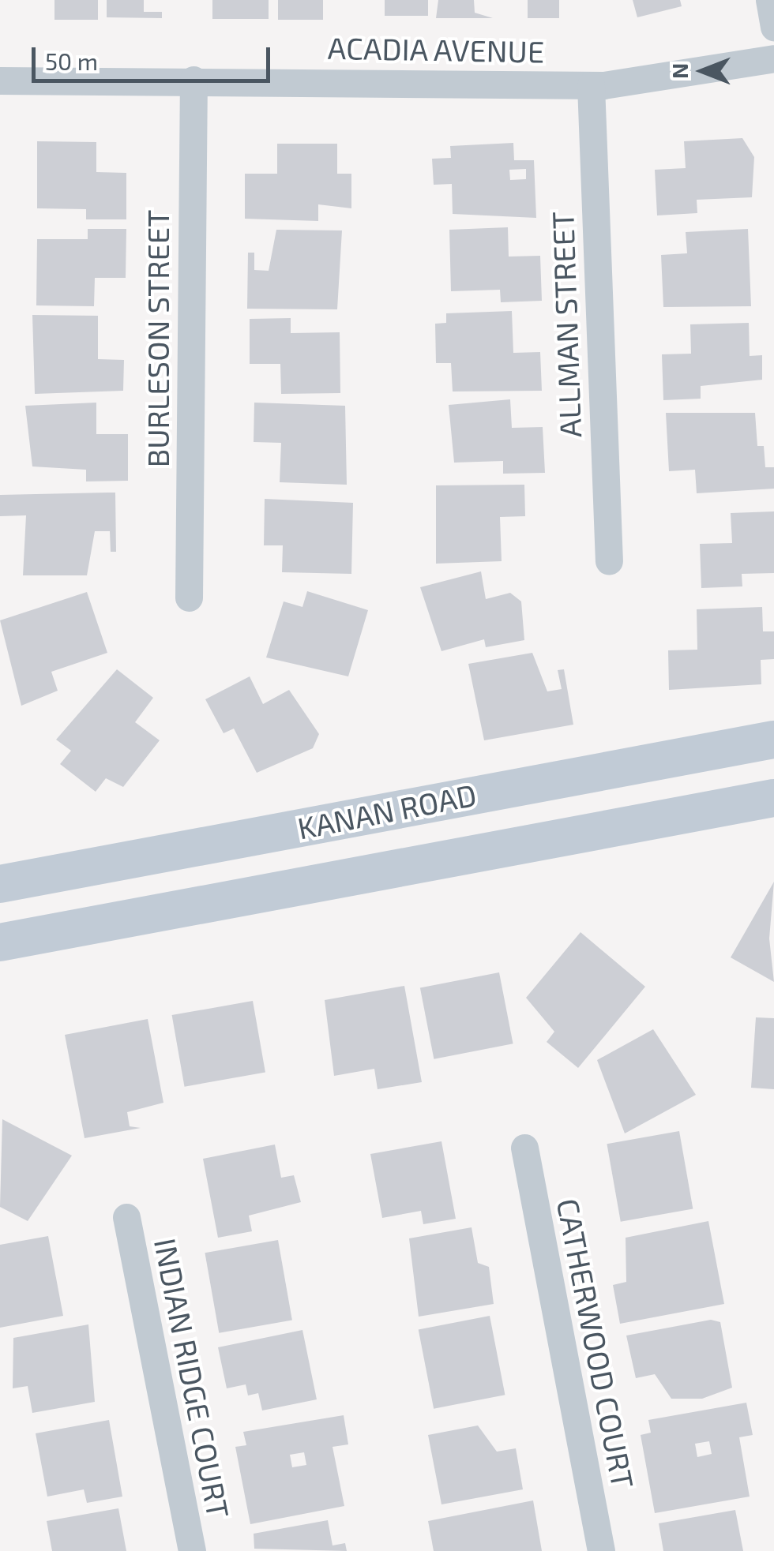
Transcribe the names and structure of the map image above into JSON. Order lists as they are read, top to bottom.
{
  "streets": {
    "main road": ["KANAN ROAD"],
    "street": [
      "ACADIA AVENUE",
      "ALLMAN STREET",
      "BURLESON STREET",
      "CATHERWOOD COURT",
      "INDIAN RIDGE COURT"
    ]
  },
  "crossings": [
    ["ACADIA AVENUE", "ALLMAN STREET"],
    ["ACADIA AVENUE", "BURLESON STREET"]
  ],
  "scale_bar": "50 m",
  "north": "left"
}
